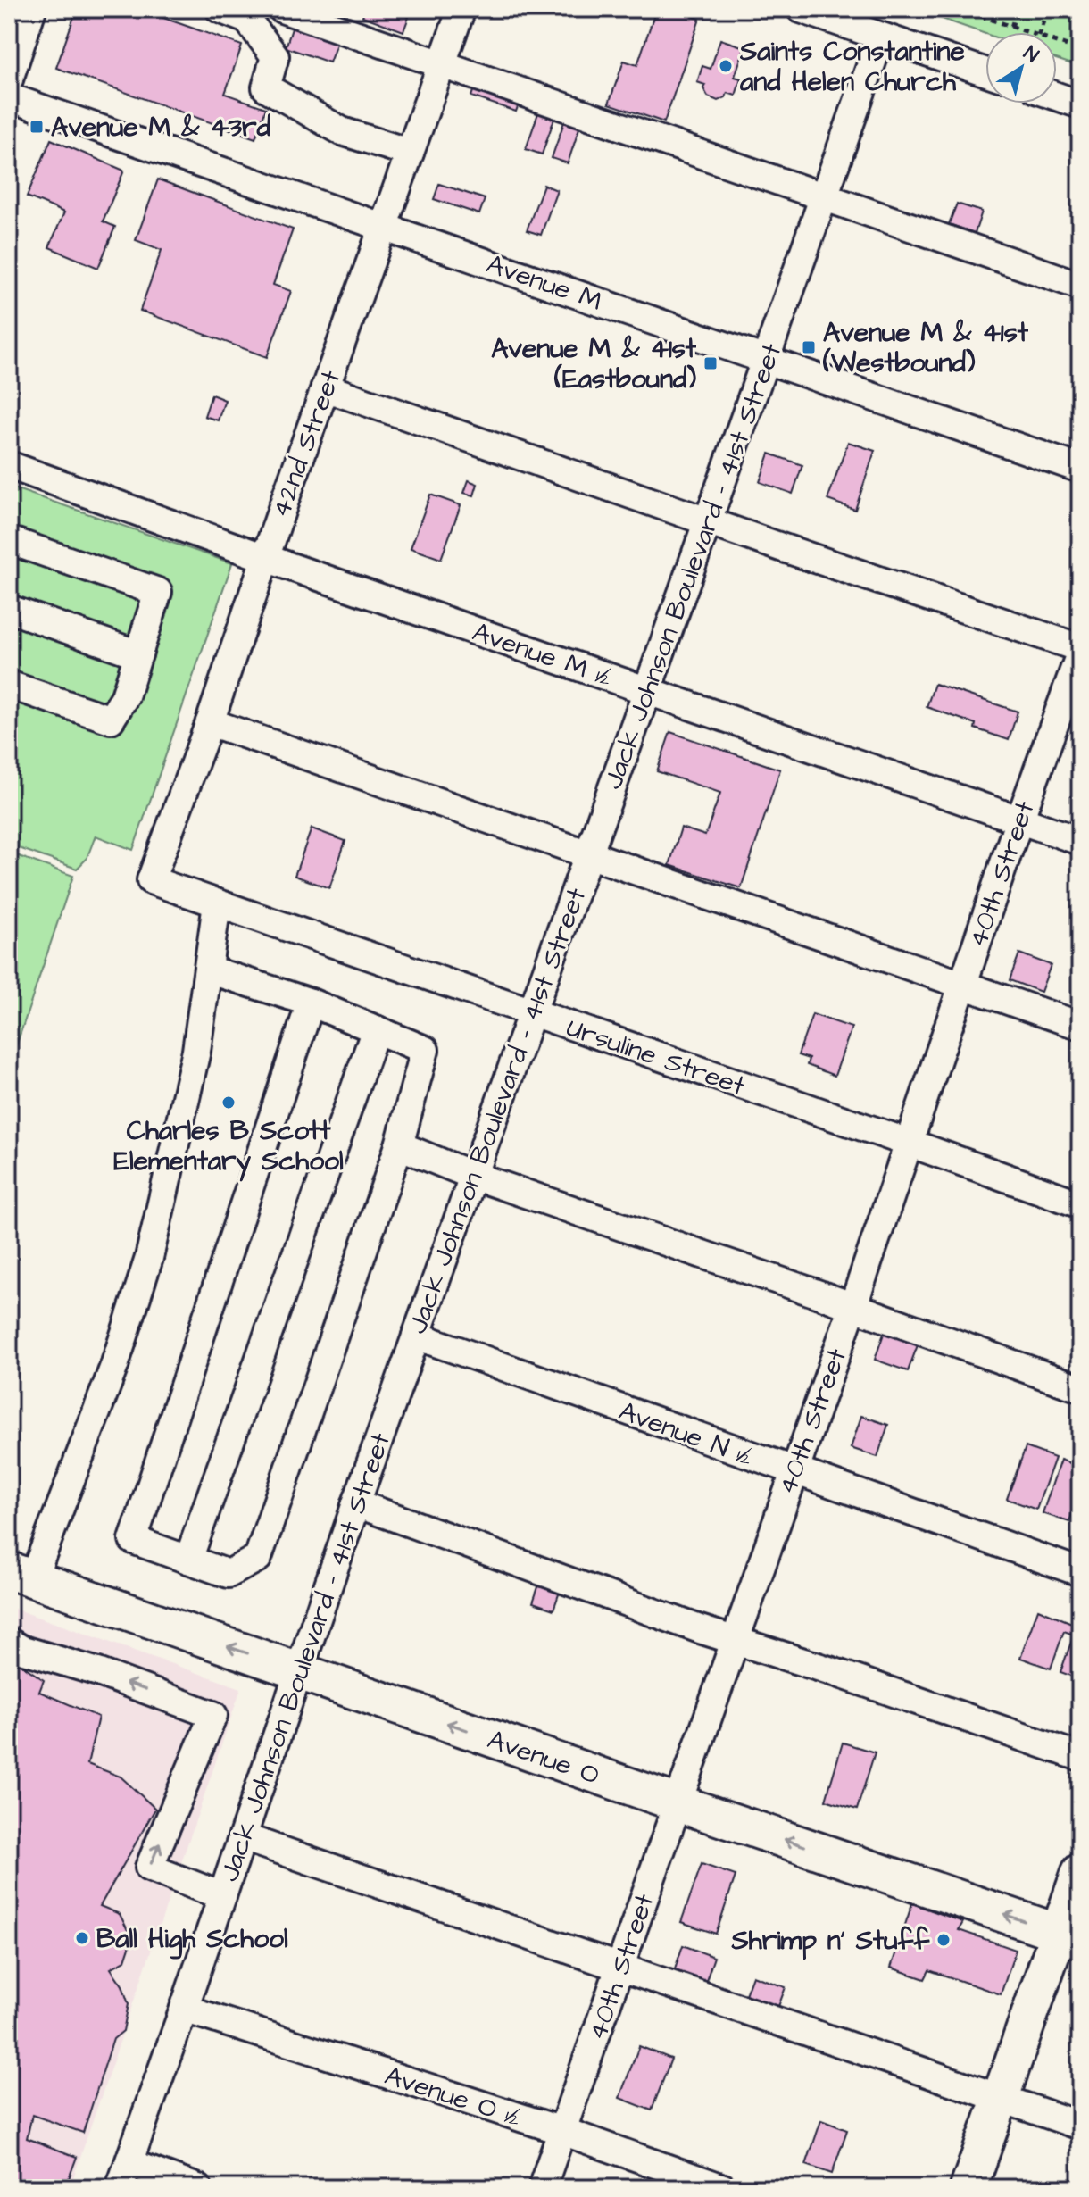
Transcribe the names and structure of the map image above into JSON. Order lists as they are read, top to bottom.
{
  "streets": {
    "main road": ["Avenue O"],
    "street": [
      "Avenue M",
      "42nd Street",
      "Jack Johnson Boulevard - 41st Street",
      "Avenue M ½",
      "40th Street",
      "Ursuline Street",
      "Avenue N ½",
      "Avenue O ½"
    ]
  },
  "crossings": [
    ["Avenue M", "42nd Street"],
    ["Avenue M", "Jack Johnson Boulevard - 41st Street"],
    ["42nd Street", "Avenue M ½"],
    ["42nd Street", "Ursuline Street"],
    ["Jack Johnson Boulevard - 41st Street", "Avenue M ½"],
    ["Jack Johnson Boulevard - 41st Street", "Ursuline Street"],
    ["Jack Johnson Boulevard - 41st Street", "Avenue N ½"],
    ["Jack Johnson Boulevard - 41st Street", "Avenue O"],
    ["Jack Johnson Boulevard - 41st Street", "Avenue O ½"],
    ["Avenue M ½", "40th Street"],
    ["40th Street", "Ursuline Street"],
    ["40th Street", "Avenue N ½"],
    ["40th Street", "Avenue O"],
    ["40th Street", "Avenue O ½"]
  ],
  "one_way": ["Avenue O"],
  "places": {
    "other": [
      "Saints Constantine and Helen Church",
      "Charles B Scott Elementary School",
      "Ball High School",
      "Shrimp n' Stuff"
    ],
    "transit": ["Avenue M & 43rd", "Avenue M & 41st (Westbound)", "Avenue M & 41st (Eastbound)"]
  },
  "north": "top right"
}
